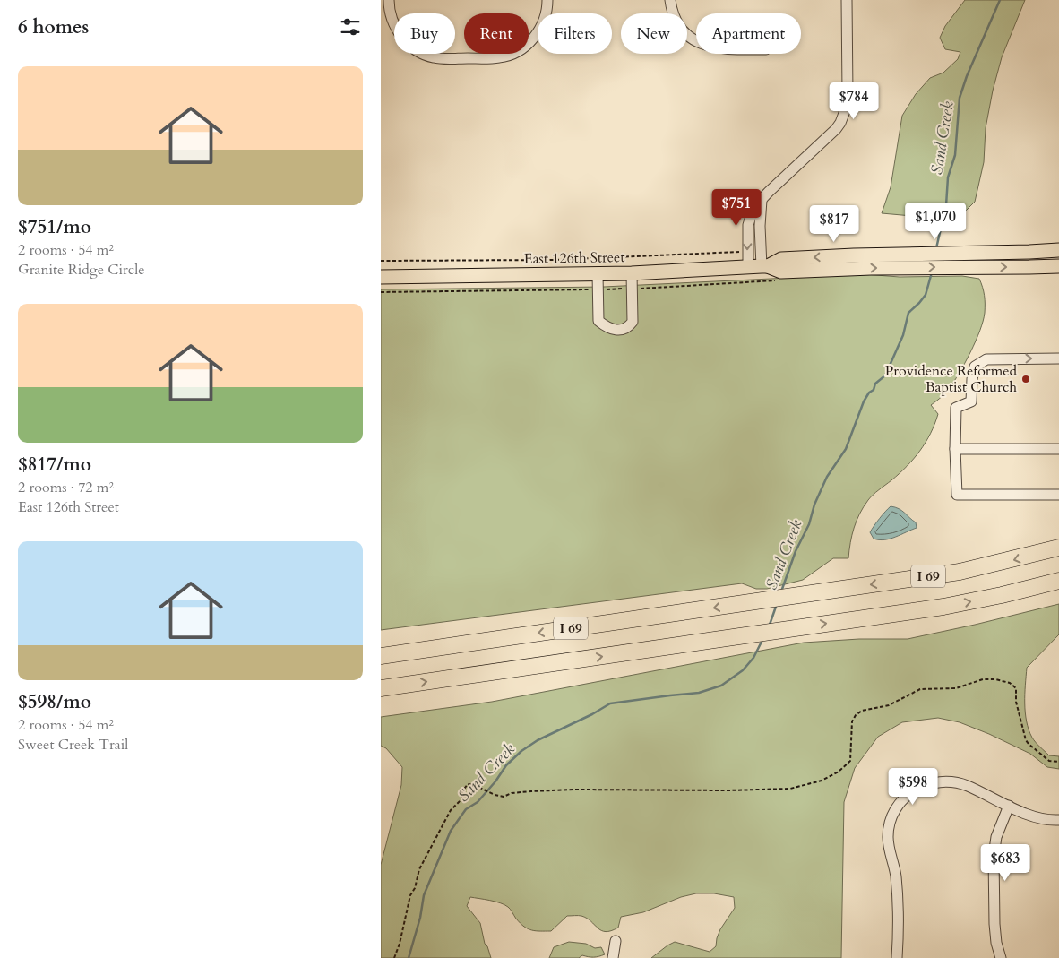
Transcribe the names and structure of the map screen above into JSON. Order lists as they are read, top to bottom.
{
  "streets": {
    "highway": ["I 69"],
    "main road": ["East 126th Street"]
  },
  "water": ["Sand Creek"],
  "places": ["Providence Reformed Baptist Church"],
  "page": {
    "heading": "6 homes",
    "chip": [
      "Buy",
      "Rent",
      "Filters",
      "New",
      "Apartment"
    ],
    "list": [
      {
        "name": "$751/mo",
        "note": "2 rooms · 54 m² · Granite Ridge Circle"
      },
      {
        "name": "$817/mo",
        "note": "2 rooms · 72 m² · East 126th Street"
      },
      {
        "name": "$598/mo",
        "note": "2 rooms · 54 m² · Sweet Creek Trail"
      }
    ],
    "price": [
      "$784",
      "$751",
      "$1,070",
      "$817",
      "$598",
      "$683"
    ]
  }
}
